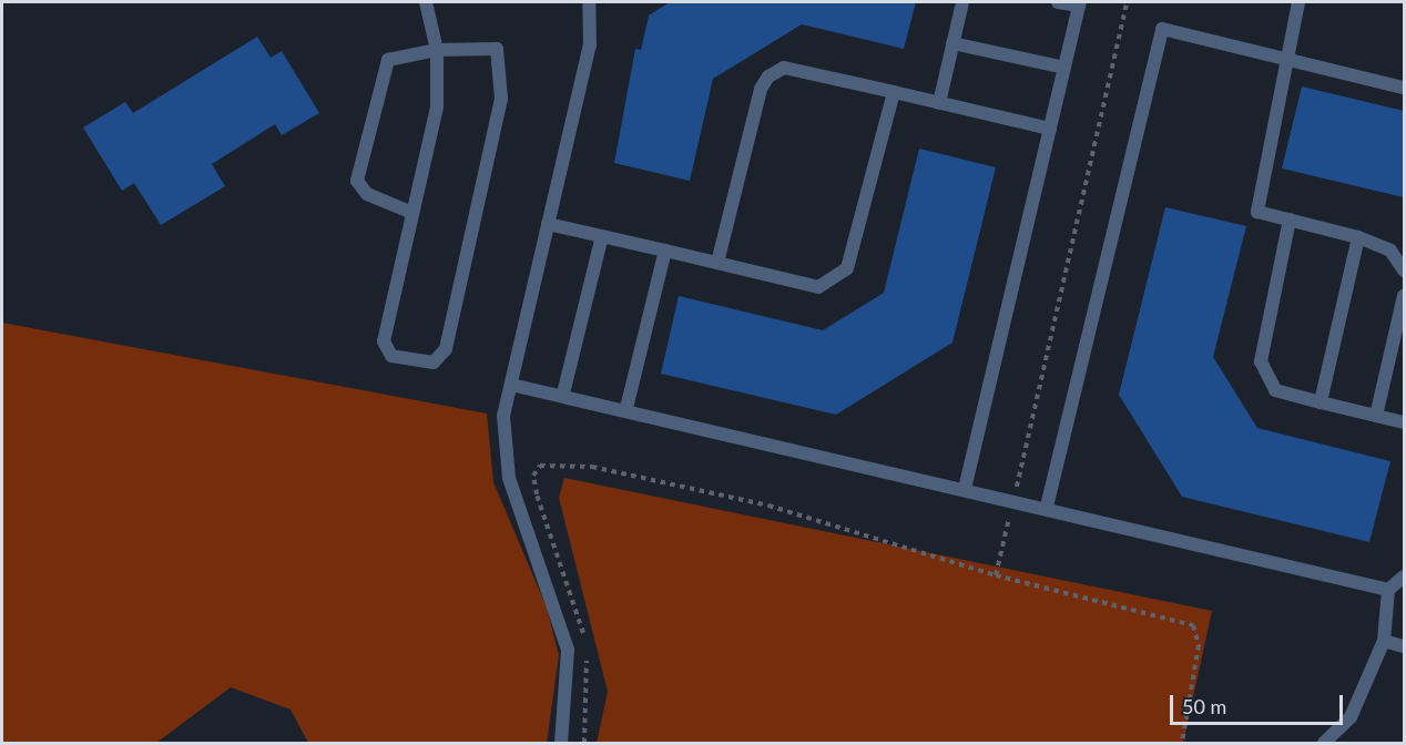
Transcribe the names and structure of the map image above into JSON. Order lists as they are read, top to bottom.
{
  "scale_bar": "50 m"
}
